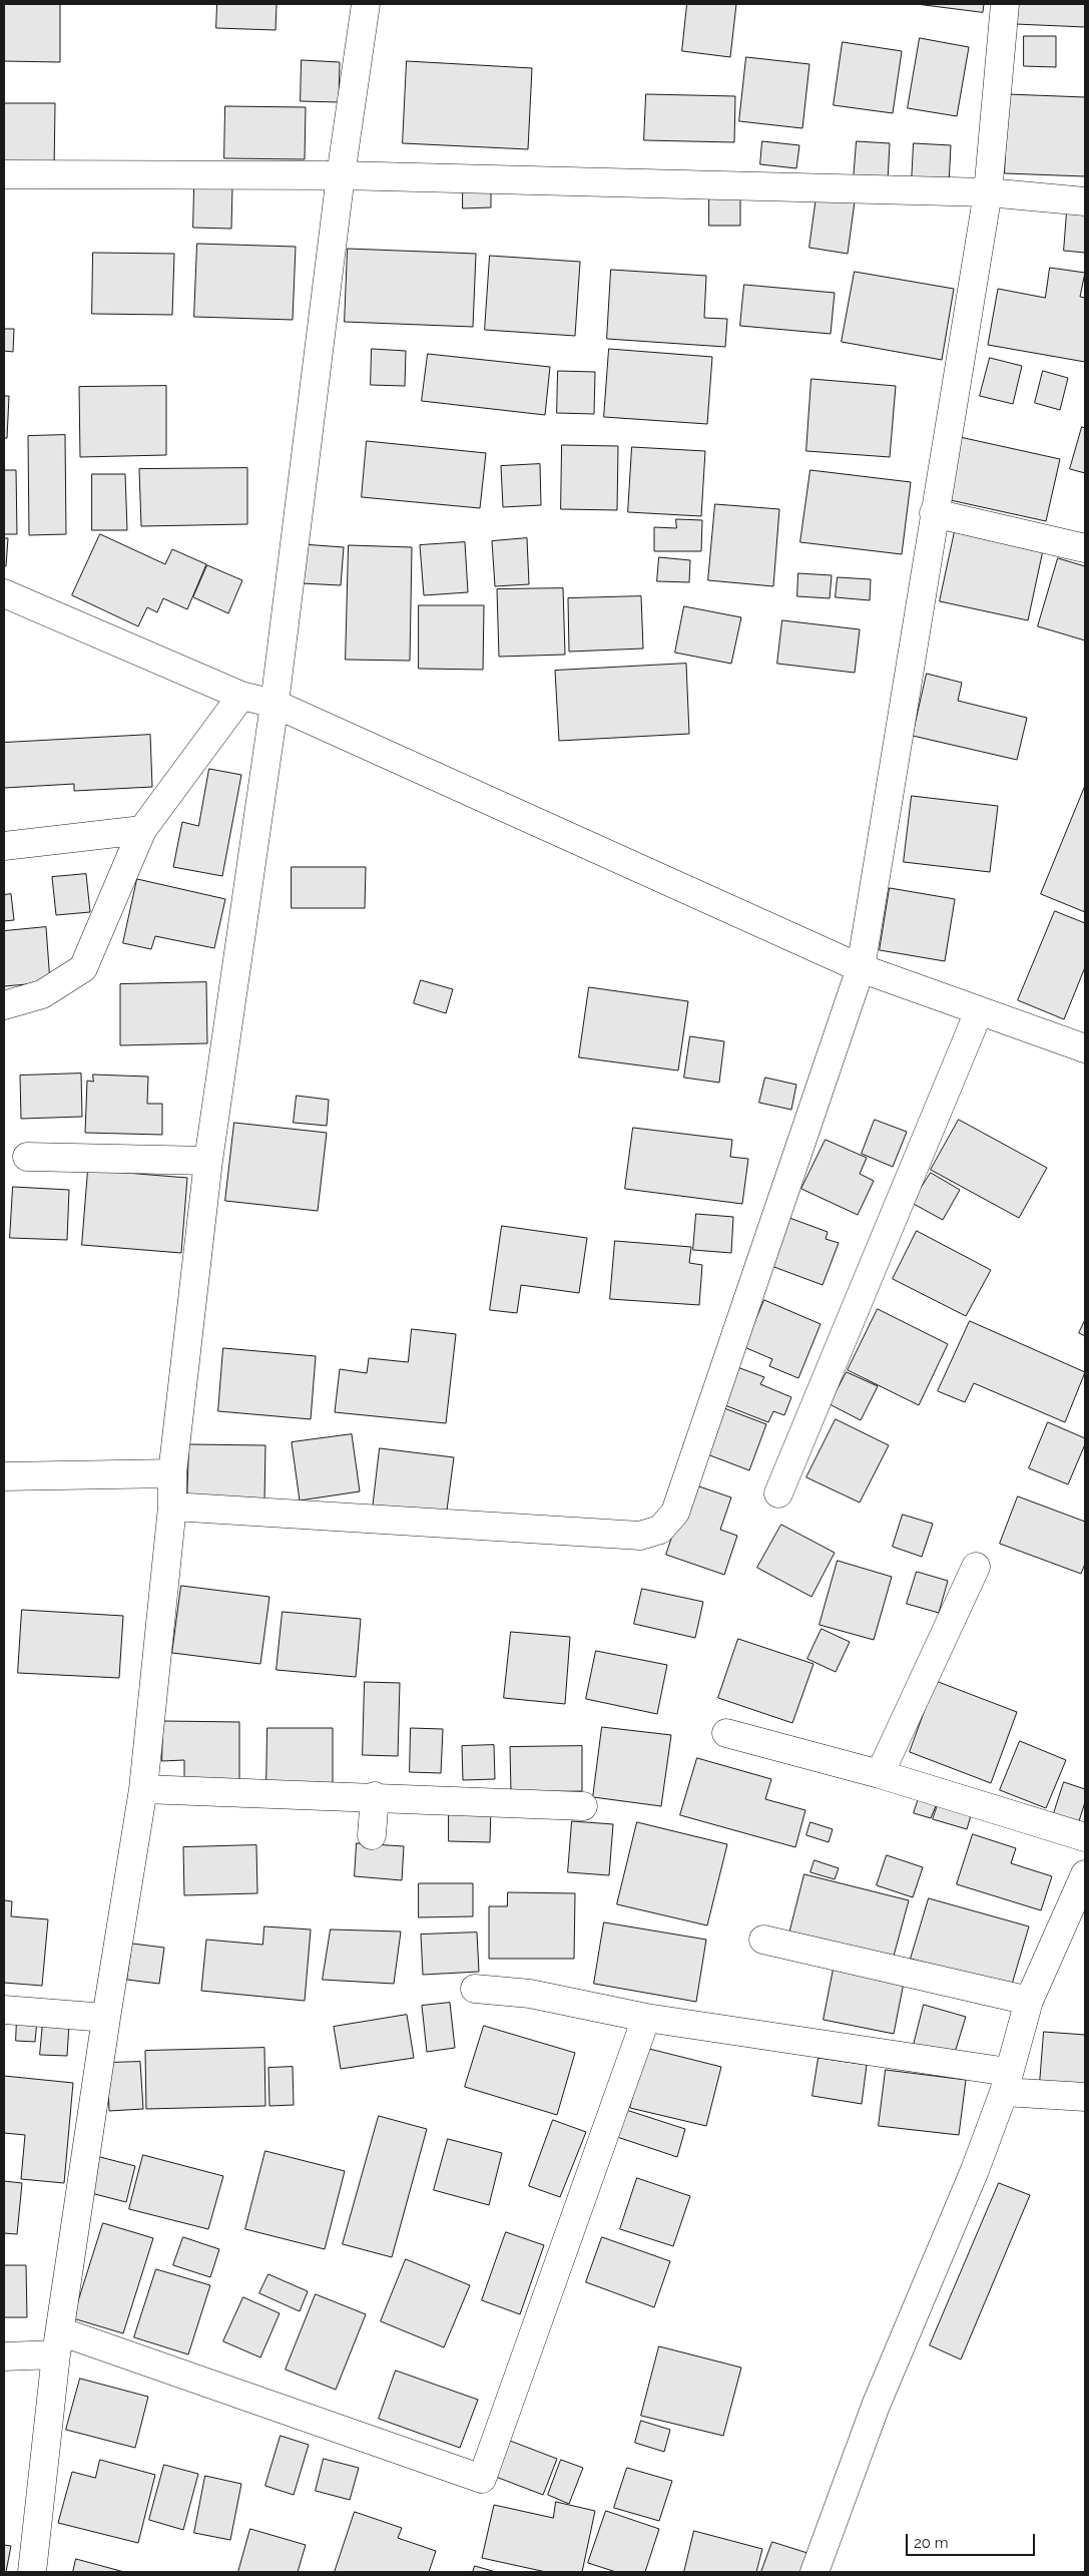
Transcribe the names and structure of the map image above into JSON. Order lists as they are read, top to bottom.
{
  "scale_bar": "20 m"
}
